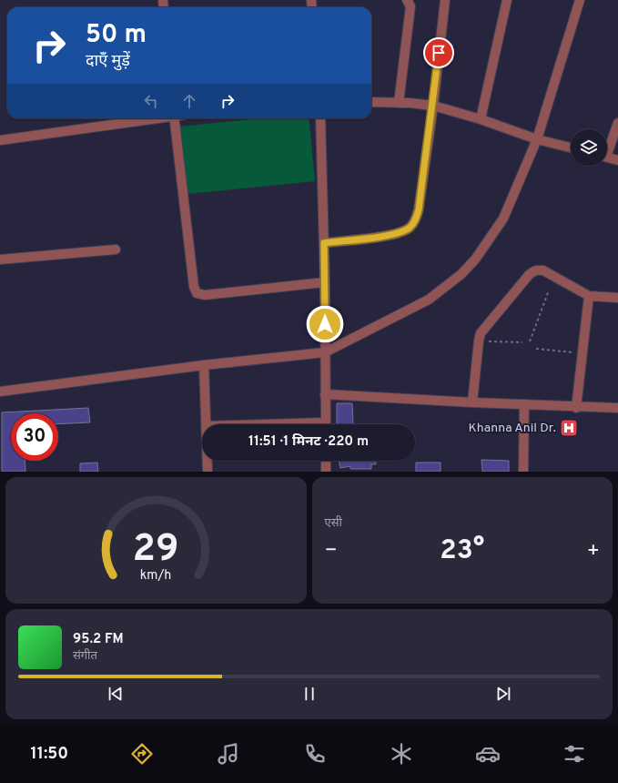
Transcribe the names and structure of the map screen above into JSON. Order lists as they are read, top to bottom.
{
  "places": {
    "hospital": ["Khanna Anil Dr."]
  },
  "page": {
    "turn": ["50 m", "दाएँ मुड़ें"],
    "limit": "30",
    "trip": "11:51 · 1 मिनट · 220 m",
    "tile": "एसी",
    "heat": ["−", "23°", "+"],
    "song": ["95.2 FM", "संगीत"],
    "tabs": "11:50",
    "gauge": ["29", "km/h"]
  }
}
